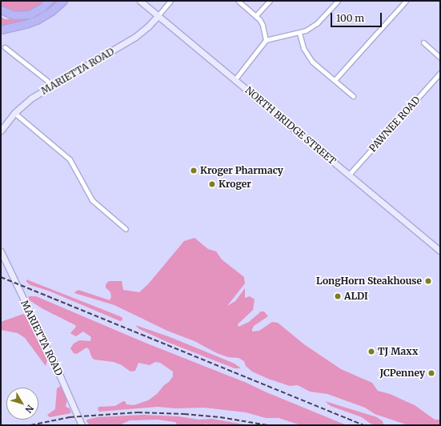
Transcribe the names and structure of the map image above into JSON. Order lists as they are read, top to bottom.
{
  "streets": {
    "main road": ["MARIETTA ROAD", "NORTH BRIDGE STREET"],
    "street": ["PAWNEE ROAD"]
  },
  "crossings": [
    ["MARIETTA ROAD", "NORTH BRIDGE STREET"],
    ["PAWNEE ROAD", "NORTH BRIDGE STREET"]
  ],
  "places": [
    "Kroger Pharmacy",
    "Kroger",
    "LongHorn Steakhouse",
    "ALDI",
    "TJ Maxx",
    "JCPenney"
  ],
  "scale_bar": "100 m",
  "north": "bottom right"
}
